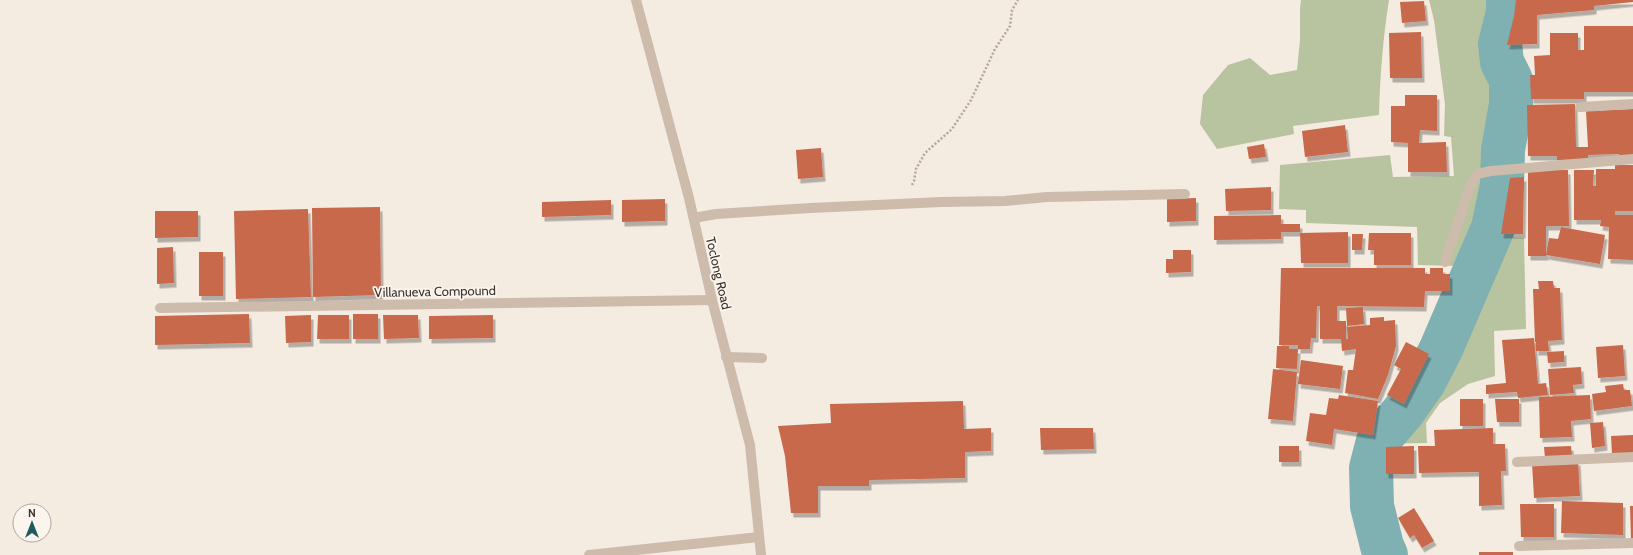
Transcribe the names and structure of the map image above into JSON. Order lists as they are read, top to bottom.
{
  "streets": {
    "street": ["Toclong Road", "Villanueva Compound"]
  },
  "crossings": [
    ["Toclong Road", "Villanueva Compound"]
  ],
  "north": "top"
}
